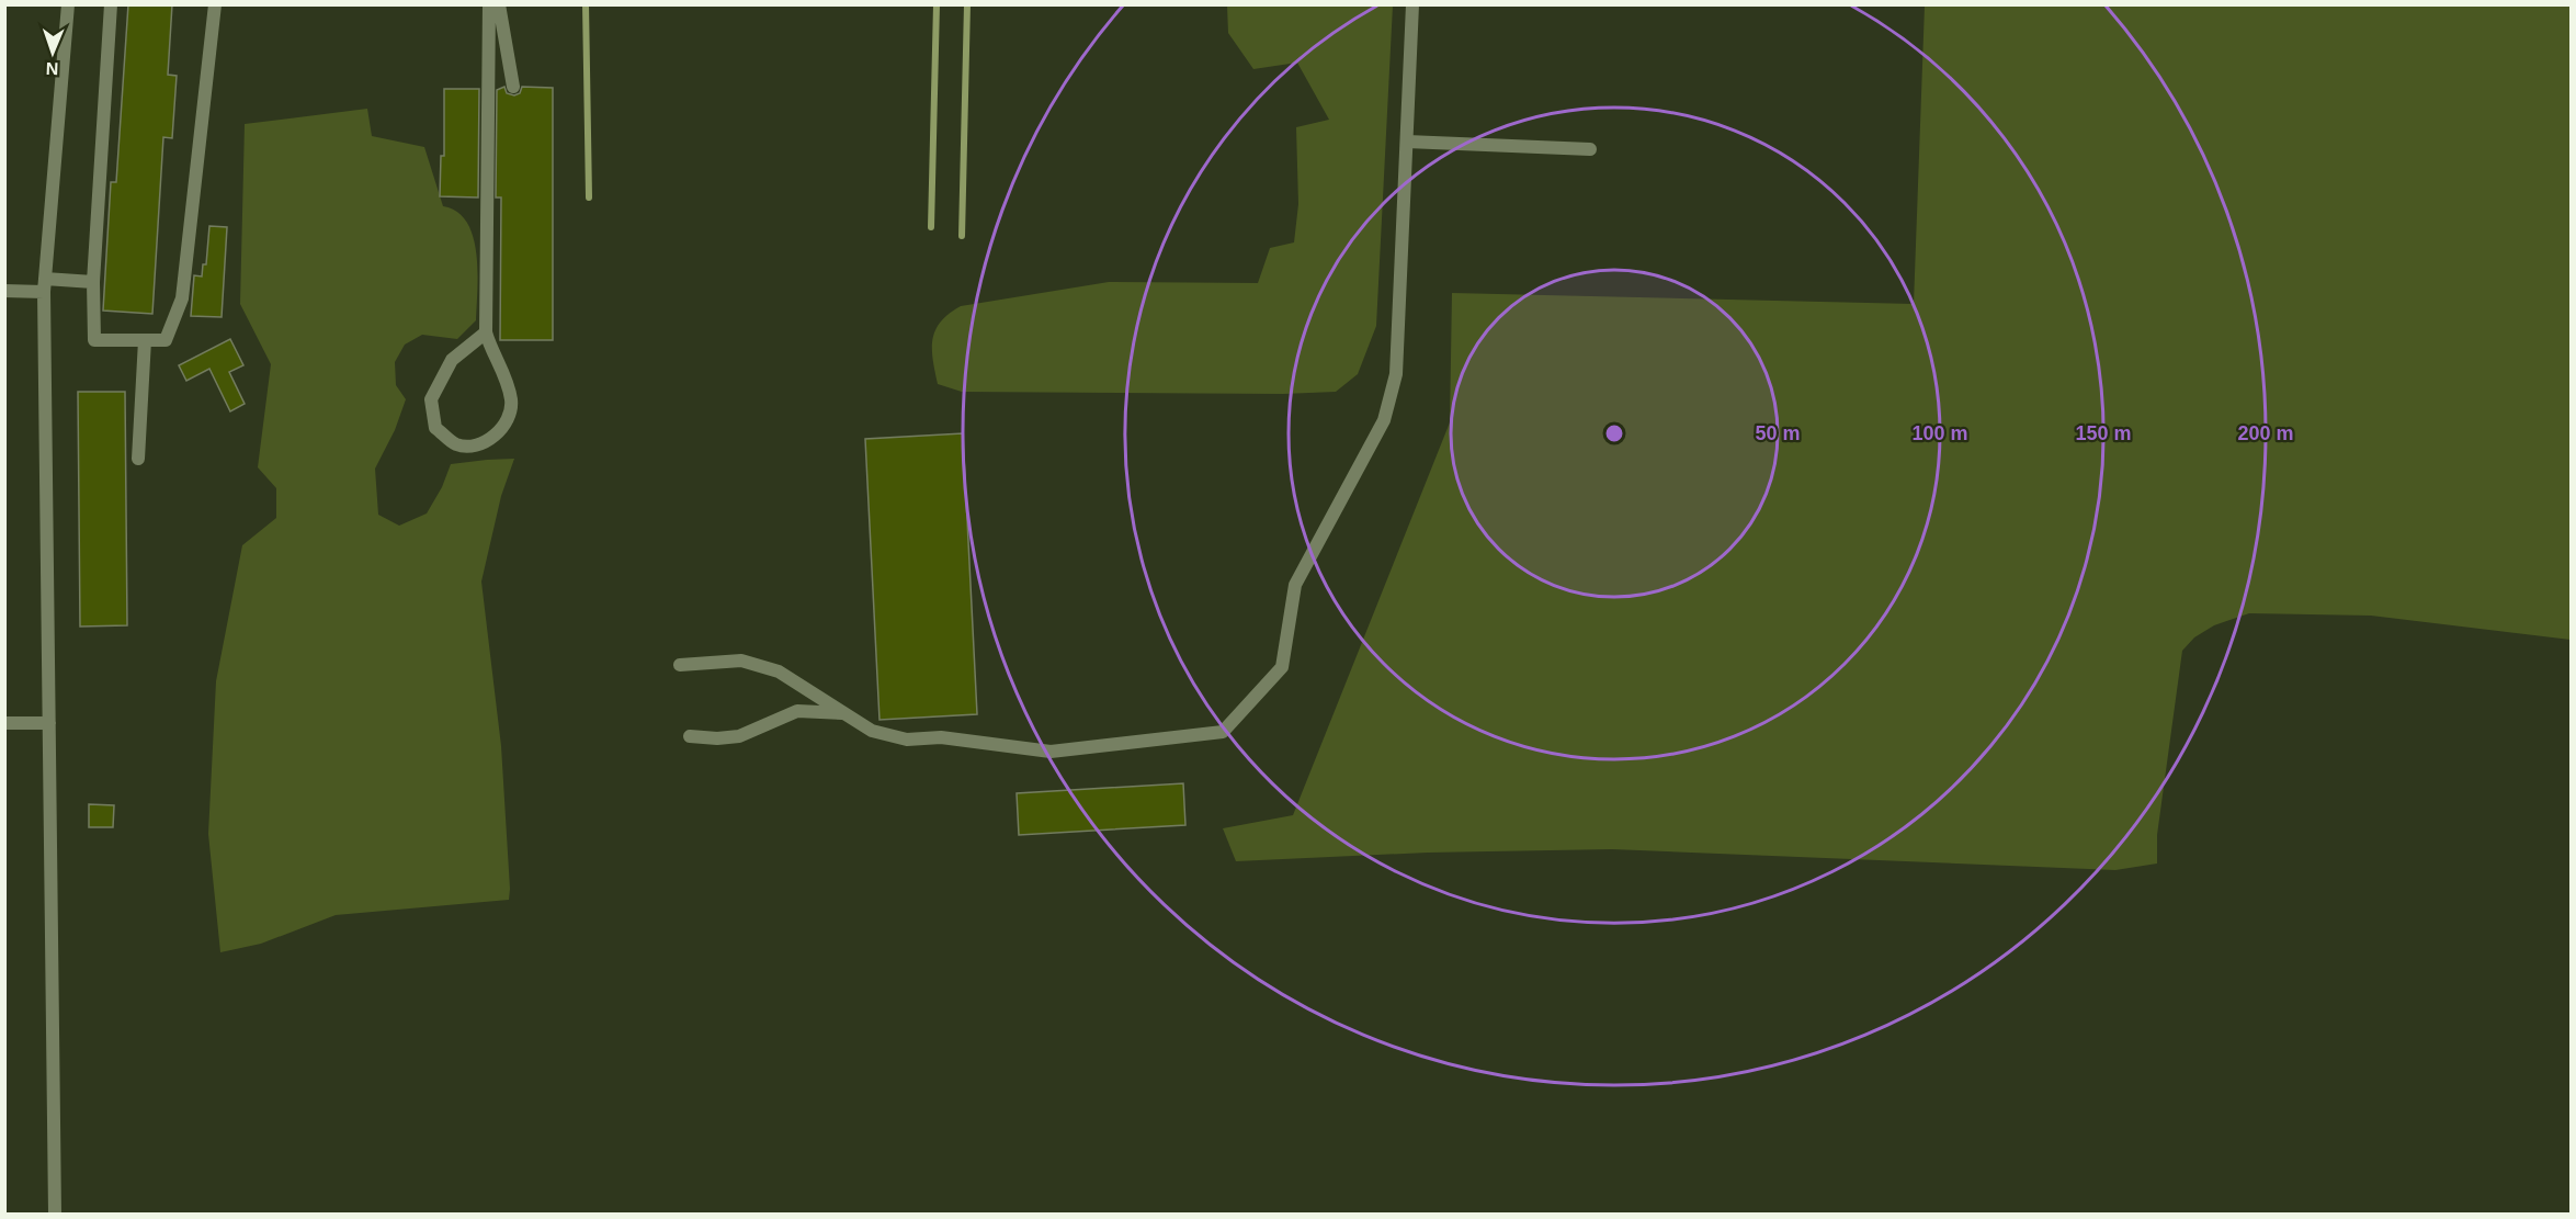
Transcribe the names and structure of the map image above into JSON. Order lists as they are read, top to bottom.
{
  "north": "bottom",
  "rings": [
    "50 m",
    "100 m",
    "150 m",
    "200 m"
  ]
}
